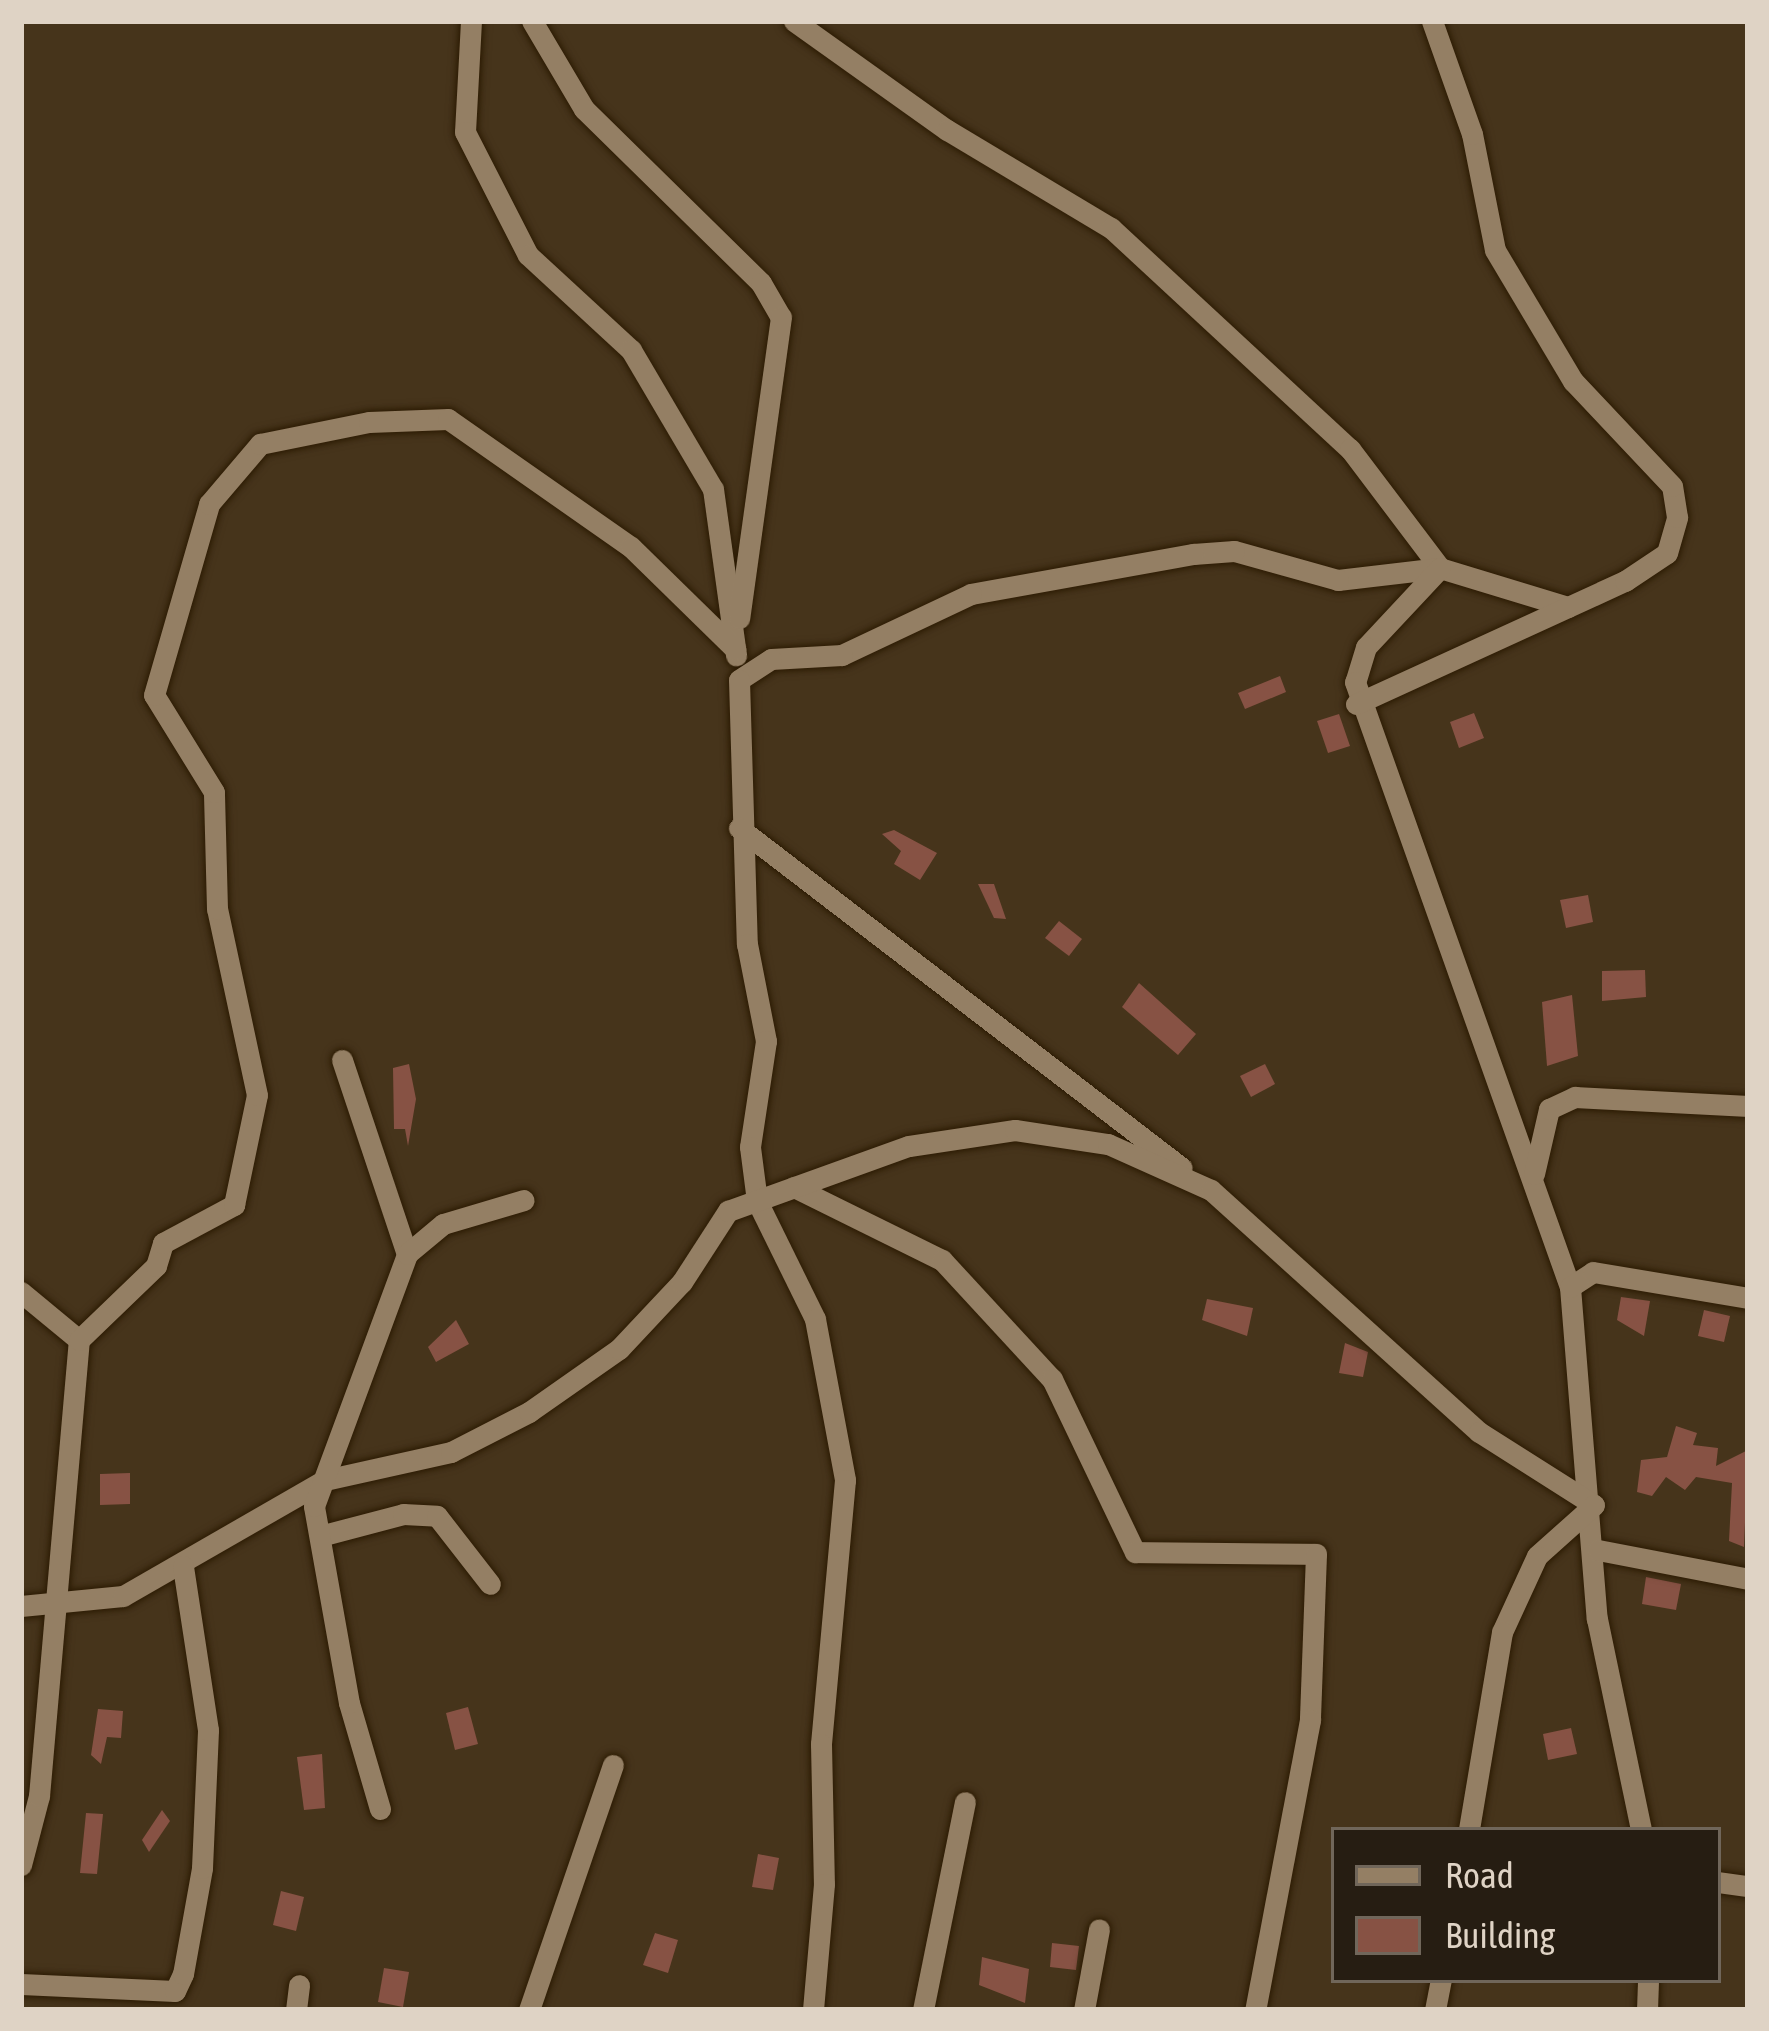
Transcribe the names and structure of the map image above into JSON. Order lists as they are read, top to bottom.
{
  "legend": ["Road", "Building"]
}
